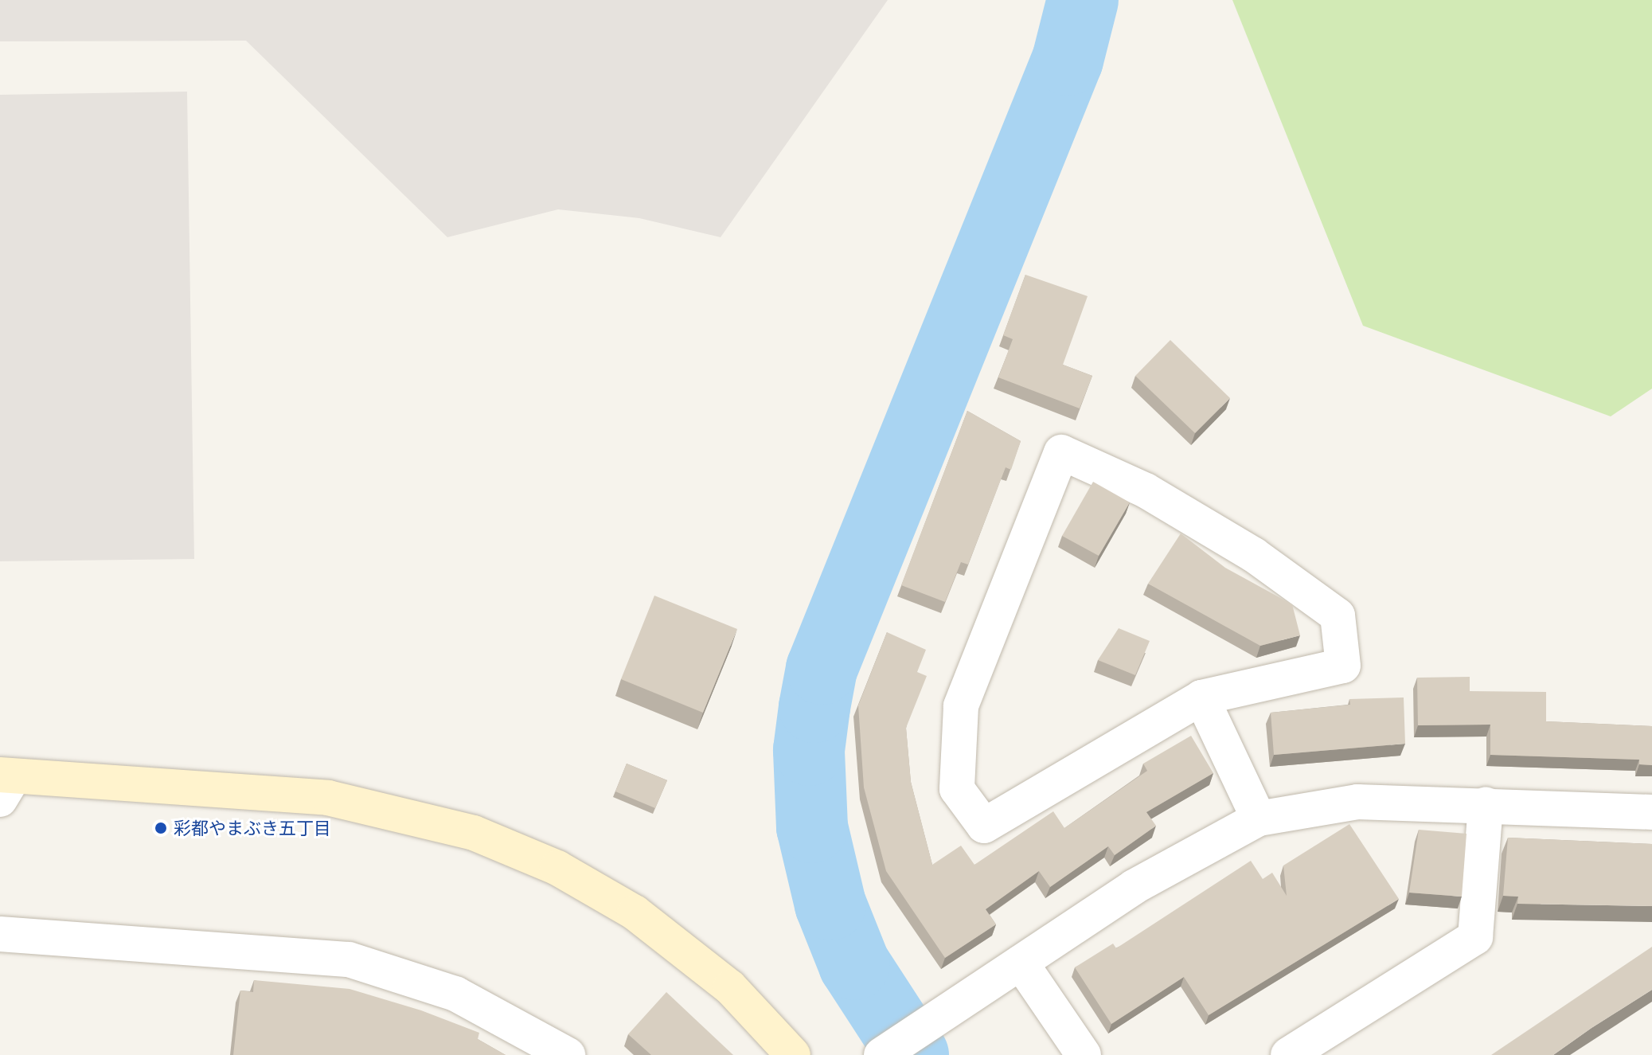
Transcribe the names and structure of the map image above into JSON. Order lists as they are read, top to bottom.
{
  "places": ["彩都やまぶき五丁目"]
}
